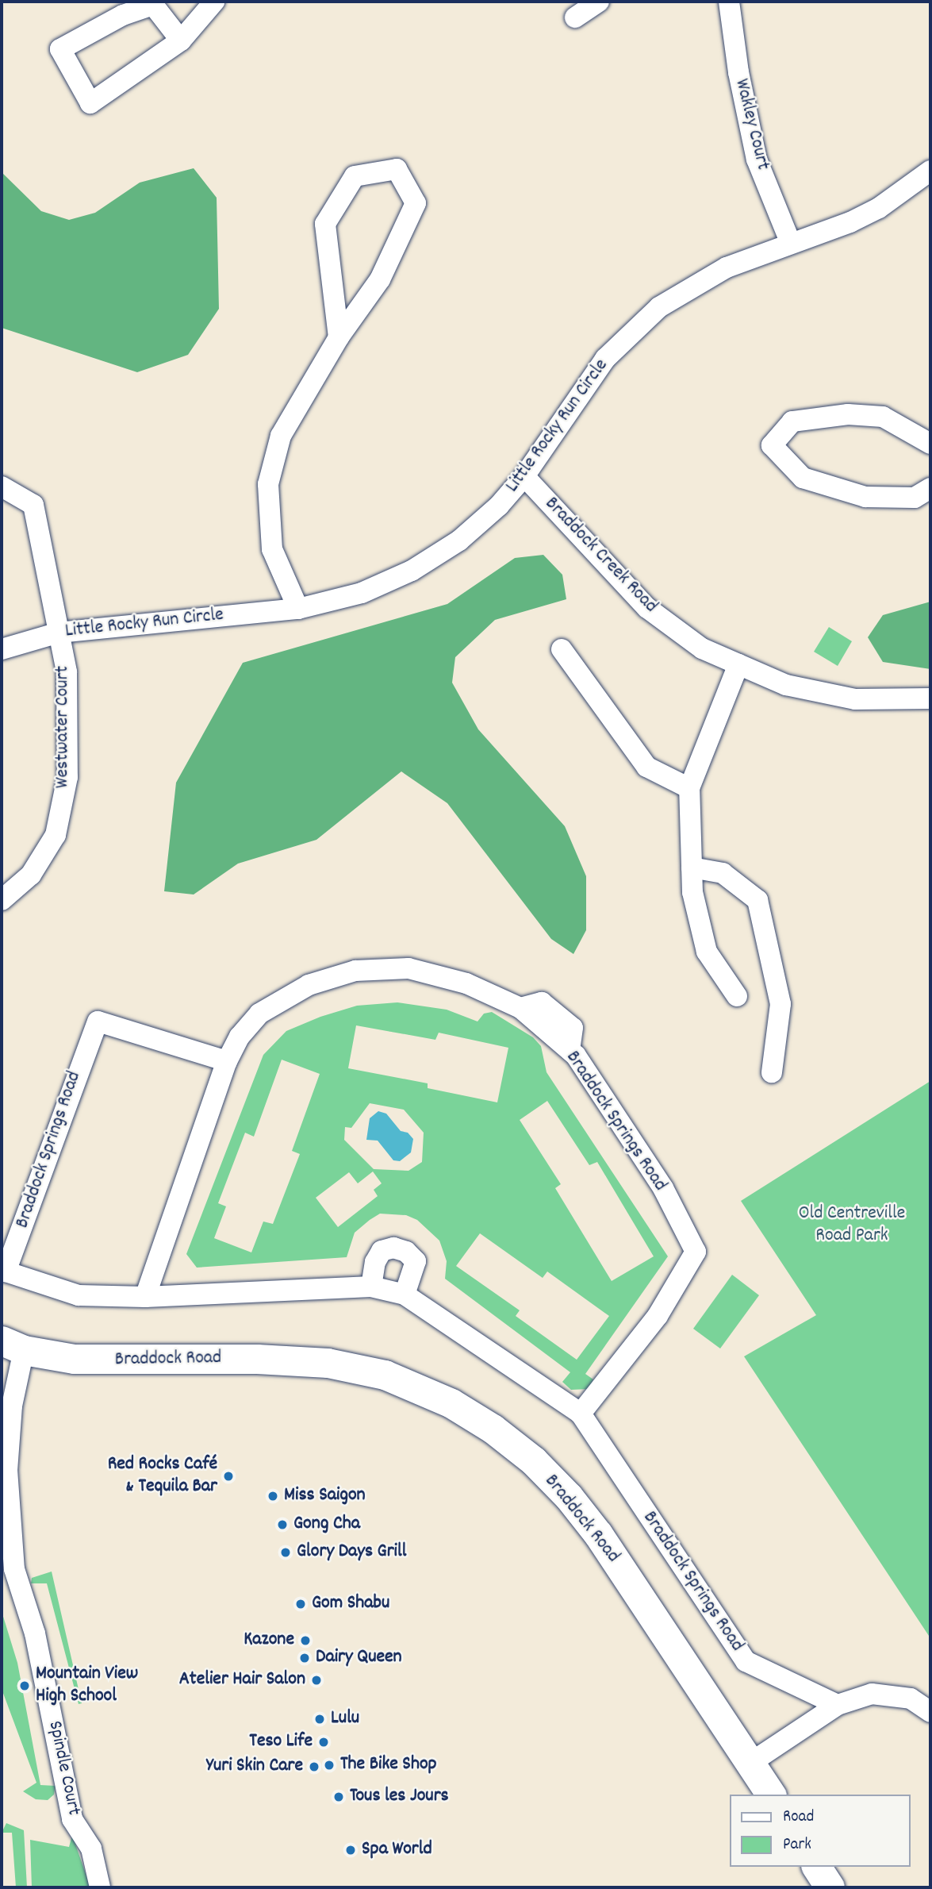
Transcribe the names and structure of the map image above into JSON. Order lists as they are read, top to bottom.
{
  "streets": {
    "street": [
      "Wakley Court",
      "Little Rocky Run Circle",
      "Braddock Creek Road",
      "Westwater Court",
      "Braddock Springs Road",
      "Braddock Road",
      "Spindle Court"
    ]
  },
  "crossings": [
    ["Wakley Court", "Little Rocky Run Circle"],
    ["Little Rocky Run Circle", "Braddock Creek Road"],
    ["Little Rocky Run Circle", "Westwater Court"],
    ["Braddock Road", "Spindle Court"]
  ],
  "parks": ["Old Centreville Road Park"],
  "places": [
    "Red Rocks Café & Tequila Bar",
    "Miss Saigon",
    "Gong Cha",
    "Glory Days Grill",
    "Gom Shabu",
    "Kazone",
    "Dairy Queen",
    "Atelier Hair Salon",
    "Mountain View High School",
    "Lulu",
    "Teso Life",
    "The Bike Shop",
    "Yuri Skin Care",
    "Tous les Jours",
    "Spa World"
  ],
  "legend": ["Road", "Park"]
}
